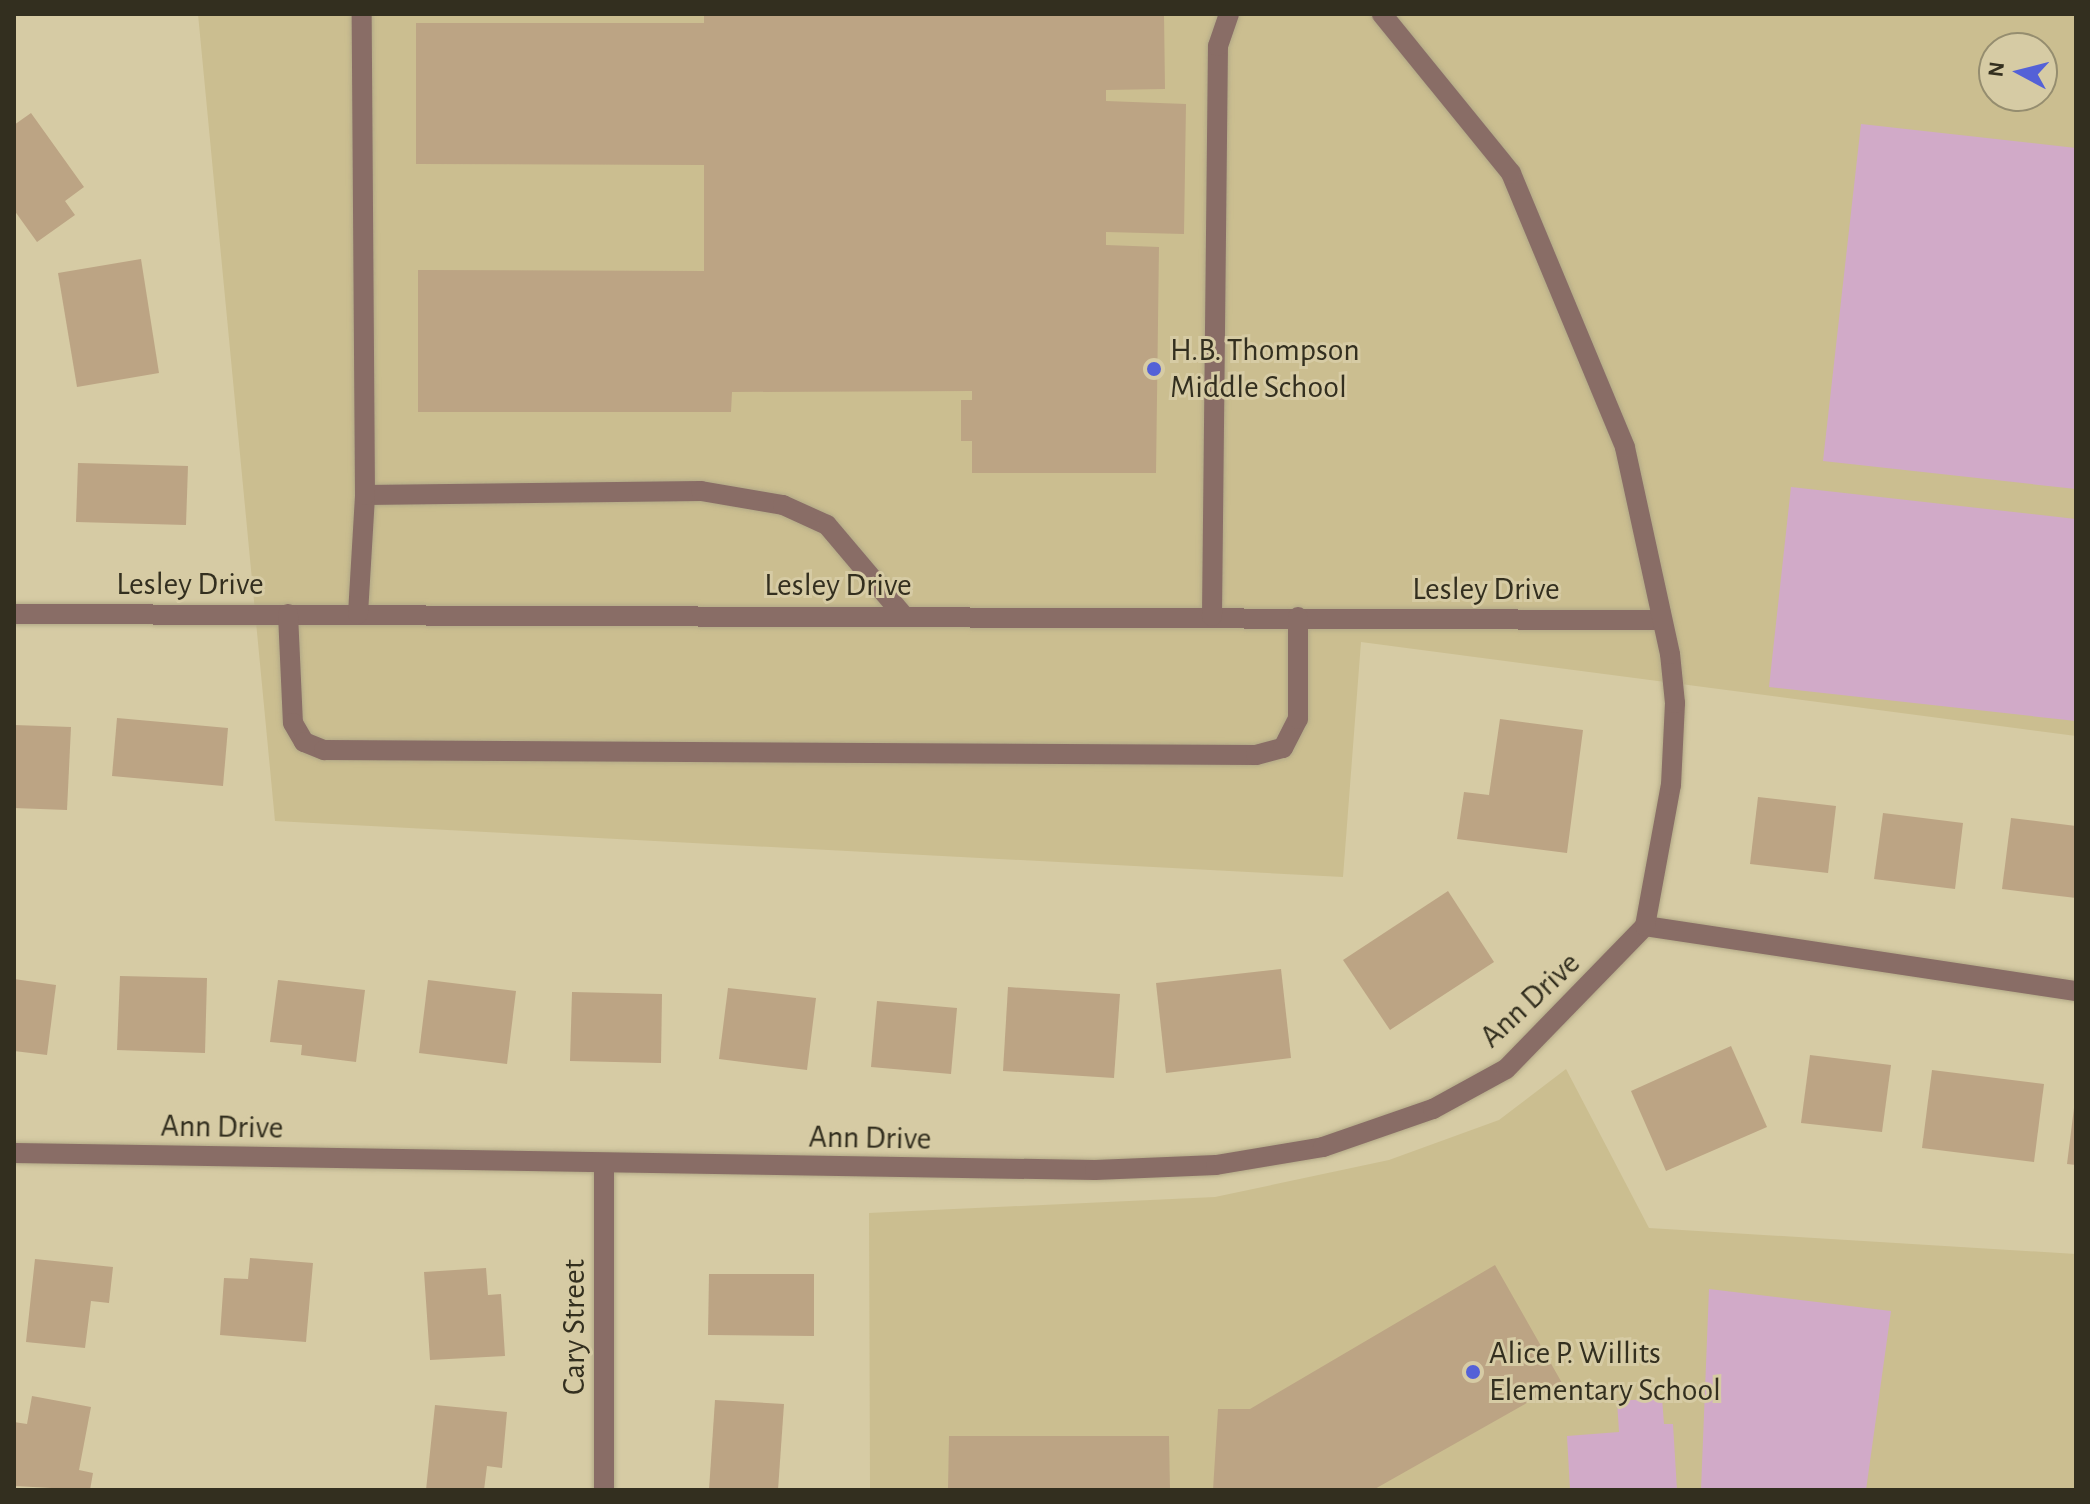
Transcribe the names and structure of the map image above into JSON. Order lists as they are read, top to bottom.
{
  "streets": {
    "street": ["Lesley Drive", "Ann Drive", "Cary Street"]
  },
  "crossings": [
    ["Ann Drive", "Cary Street"]
  ],
  "places": ["H.B. Thompson Middle School", "Alice P. Willits Elementary School"],
  "north": "left"
}
